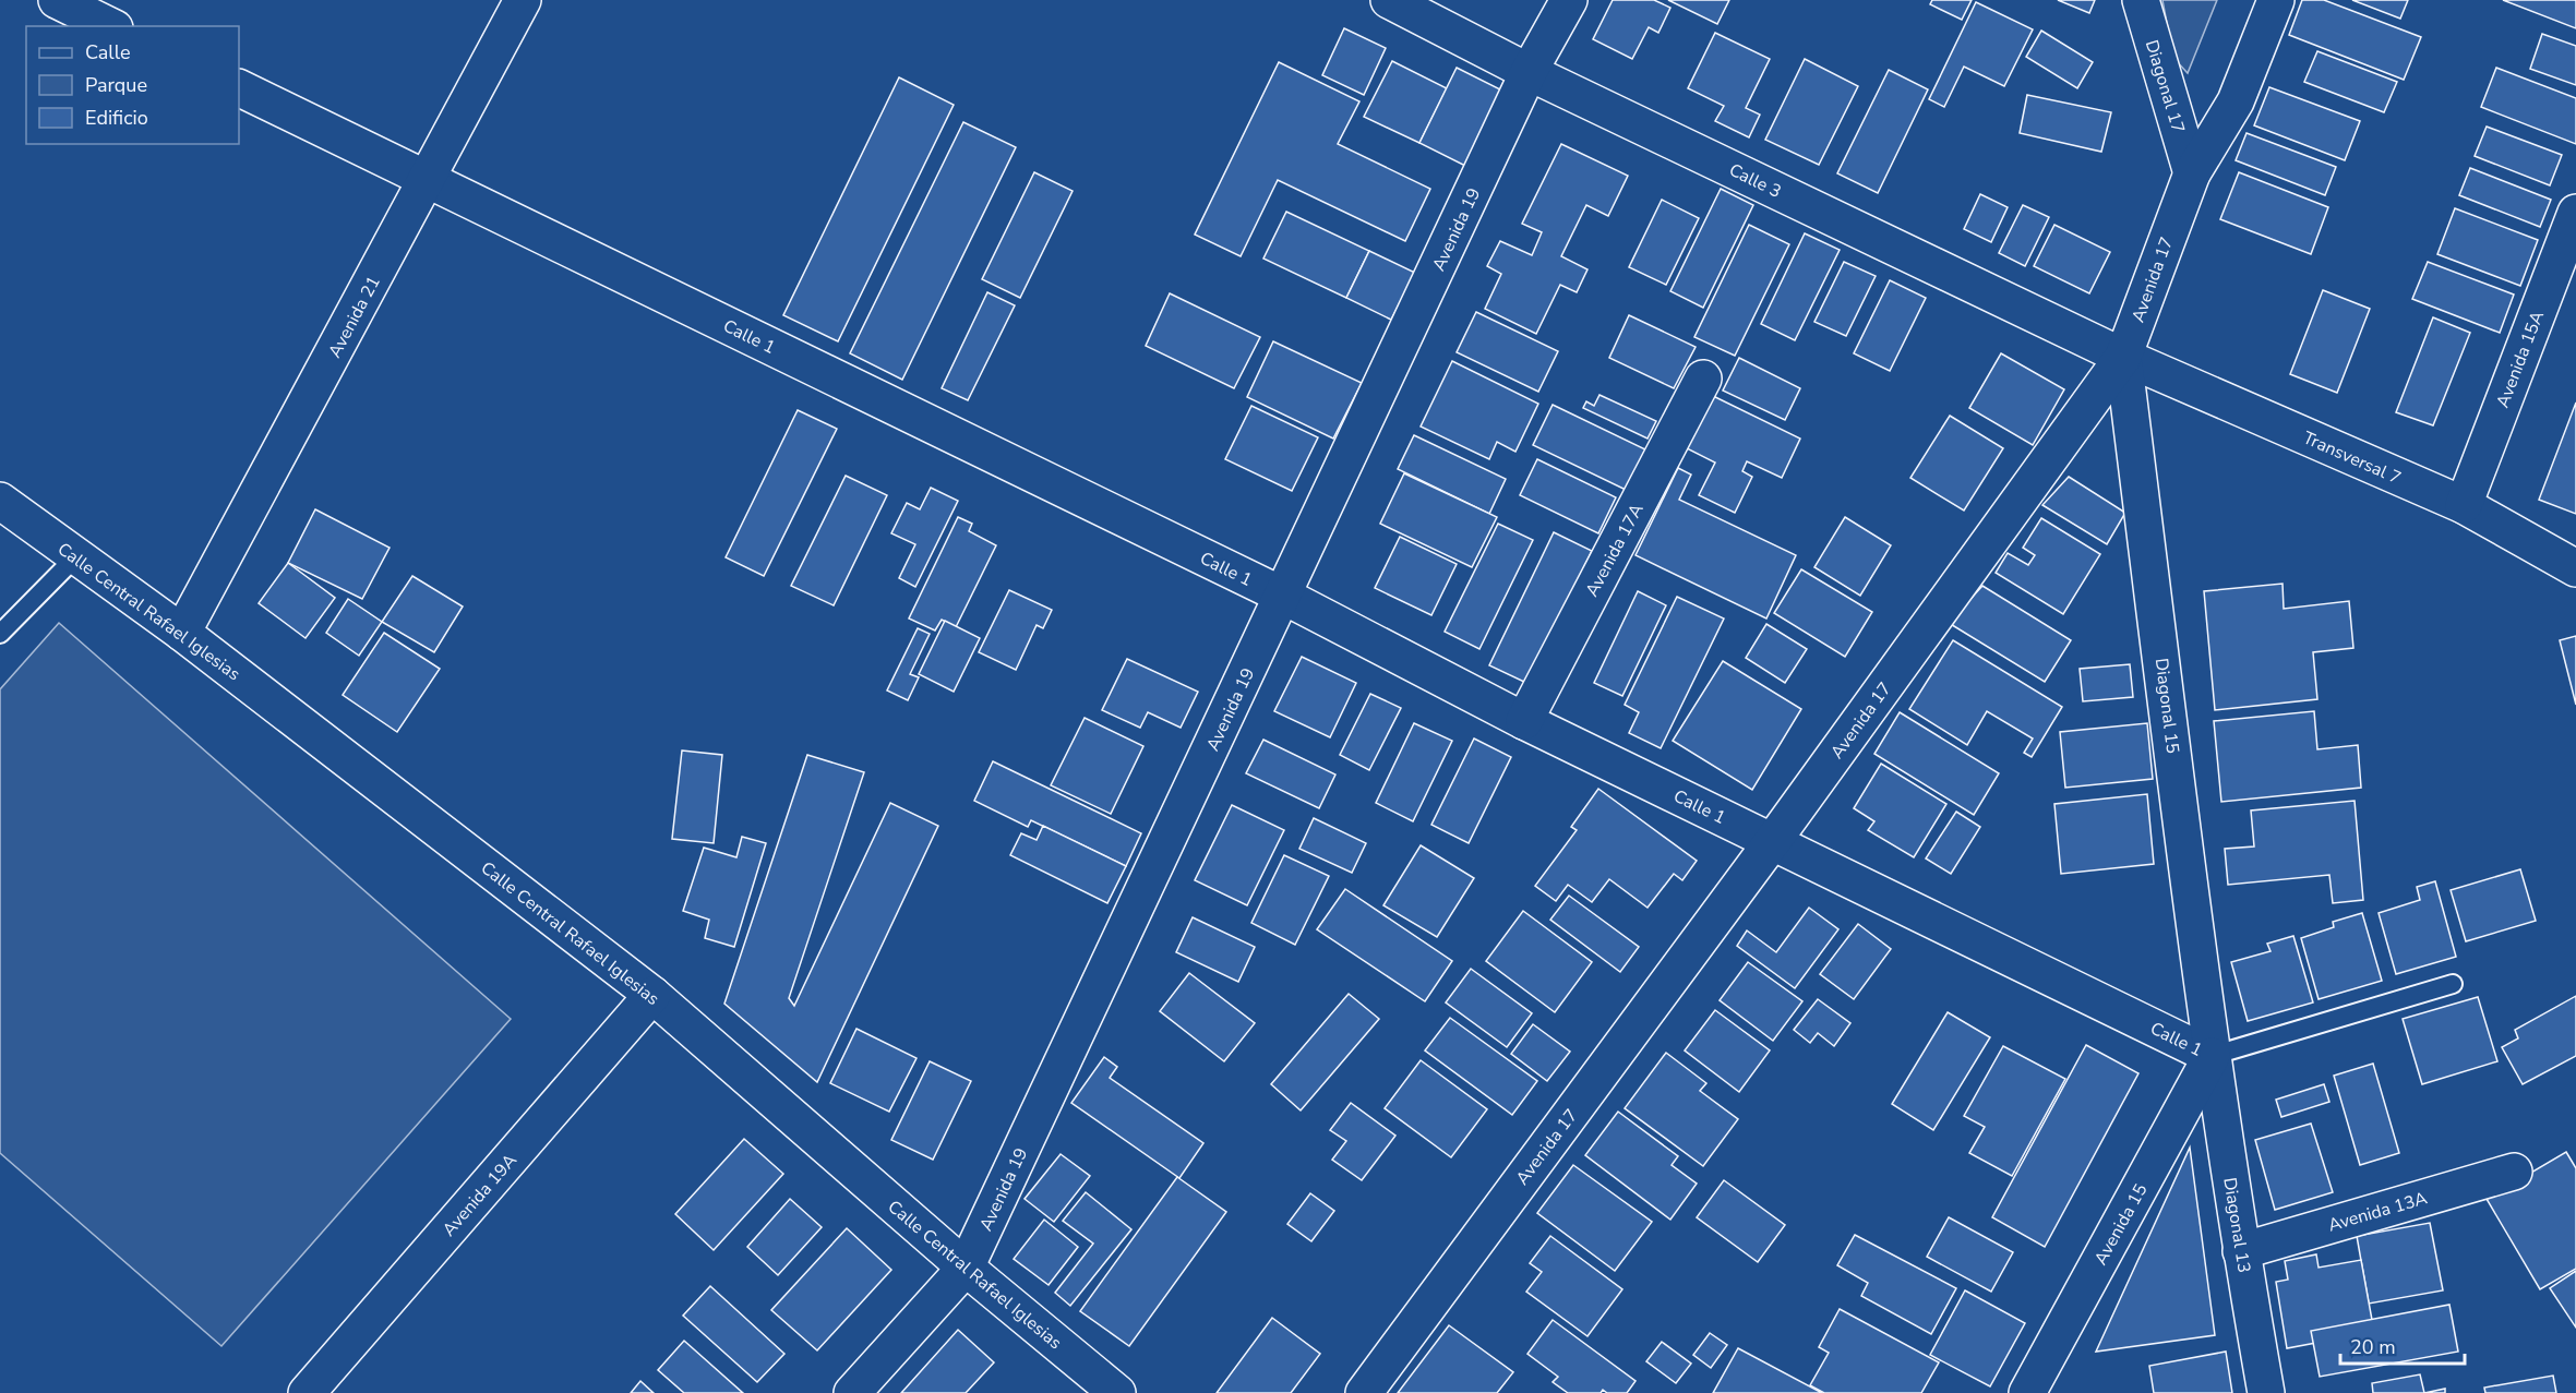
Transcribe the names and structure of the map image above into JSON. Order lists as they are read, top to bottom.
{
  "streets": {
    "street": [
      "Diagonal 17",
      "Calle 3",
      "Avenida 19",
      "Avenida 17",
      "Avenida 21",
      "Calle 1",
      "Avenida 15A",
      "Transversal 7",
      "Avenida 17A",
      "Calle Central Rafael Iglesias",
      "Diagonal 15",
      "Avenida 19A",
      "Avenida 13A",
      "Avenida 15",
      "Diagonal 13"
    ]
  },
  "crossings": [
    ["Diagonal 17", "Avenida 17"],
    ["Calle 3", "Avenida 19"],
    ["Calle 3", "Avenida 17"],
    ["Calle 3", "Transversal 7"],
    ["Calle 3", "Diagonal 15"],
    ["Avenida 19", "Calle 1"],
    ["Avenida 19", "Calle Central Rafael Iglesias"],
    ["Avenida 17", "Calle 1"],
    ["Avenida 17", "Transversal 7"],
    ["Avenida 17", "Diagonal 15"],
    ["Avenida 21", "Calle 1"],
    ["Avenida 21", "Calle Central Rafael Iglesias"],
    ["Calle 1", "Avenida 17A"],
    ["Calle 1", "Diagonal 15"],
    ["Calle 1", "Avenida 15"],
    ["Calle 1", "Diagonal 13"],
    ["Avenida 15A", "Transversal 7"],
    ["Transversal 7", "Diagonal 15"],
    ["Calle Central Rafael Iglesias", "Avenida 19A"],
    ["Diagonal 15", "Avenida 15"],
    ["Diagonal 15", "Diagonal 13"],
    ["Avenida 13A", "Diagonal 13"],
    ["Avenida 15", "Diagonal 13"]
  ],
  "legend": ["Calle", "Parque", "Edificio"],
  "scale_bar": "20 m"
}
